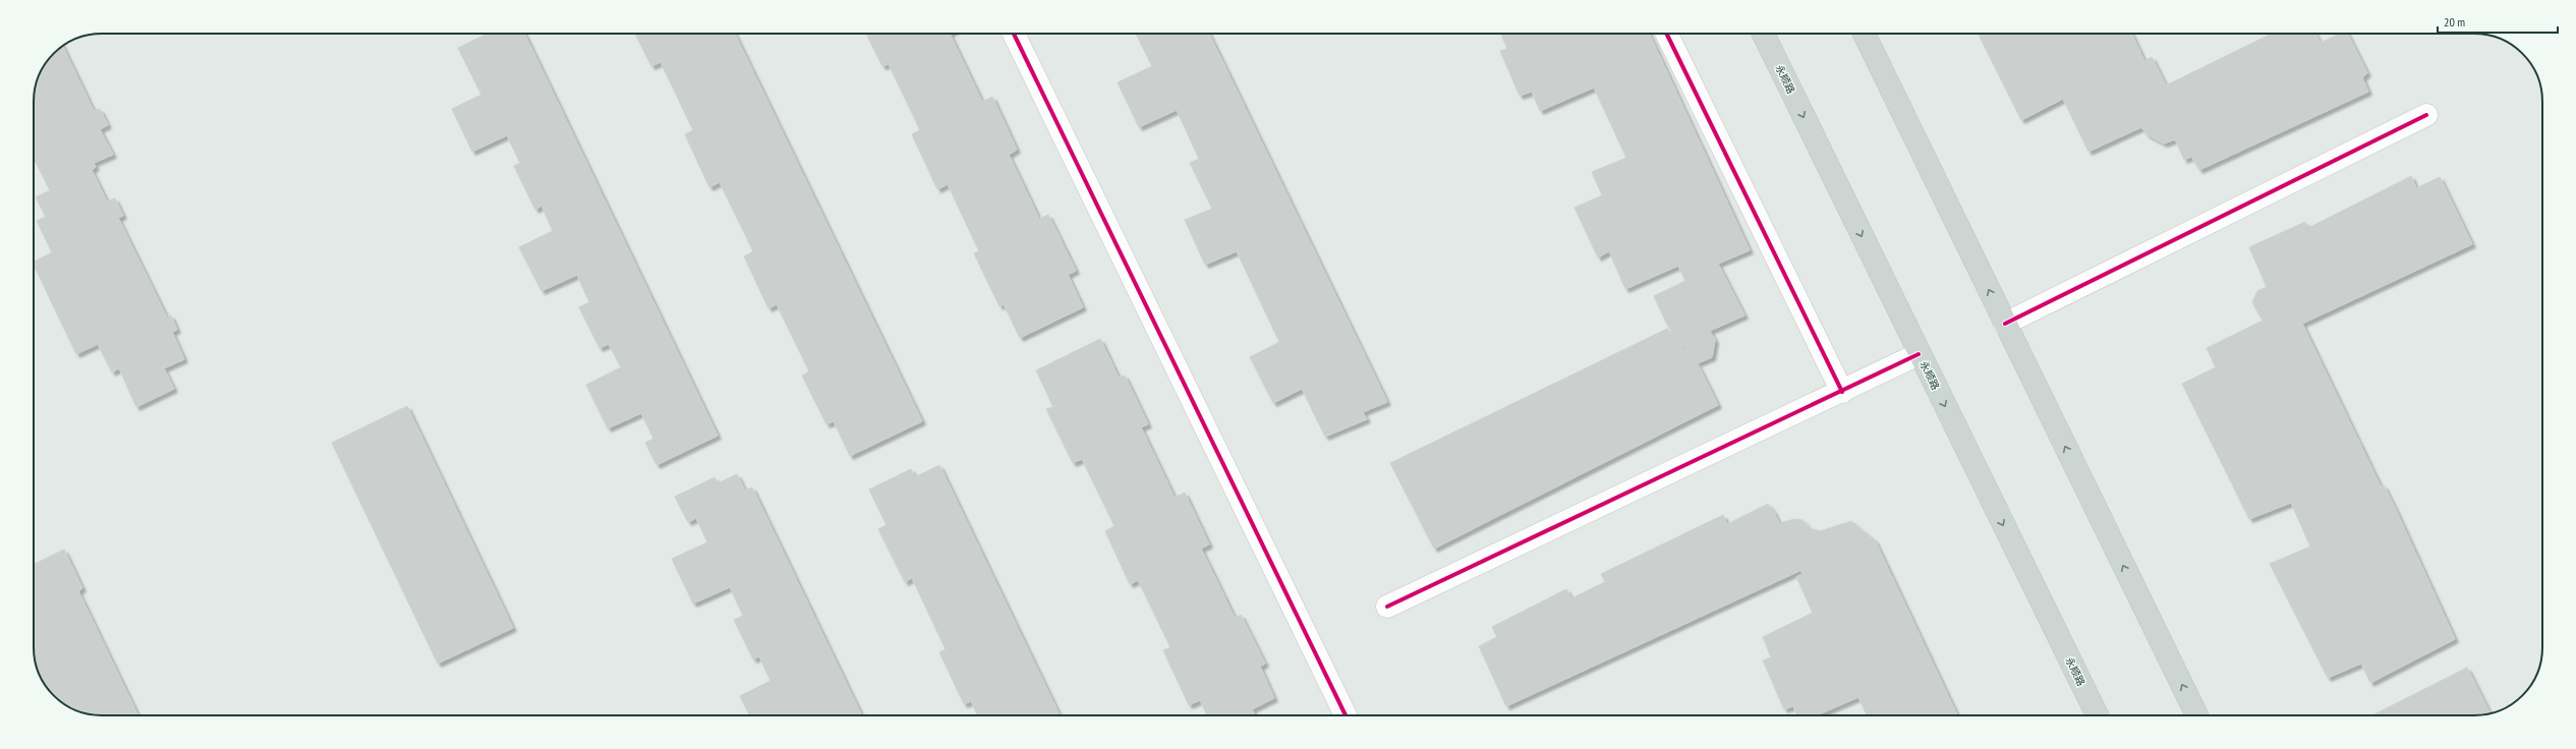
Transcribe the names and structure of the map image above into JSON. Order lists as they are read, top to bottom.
{
  "streets": {
    "main road": ["永顺路"]
  },
  "scale_bar": "20 m"
}
